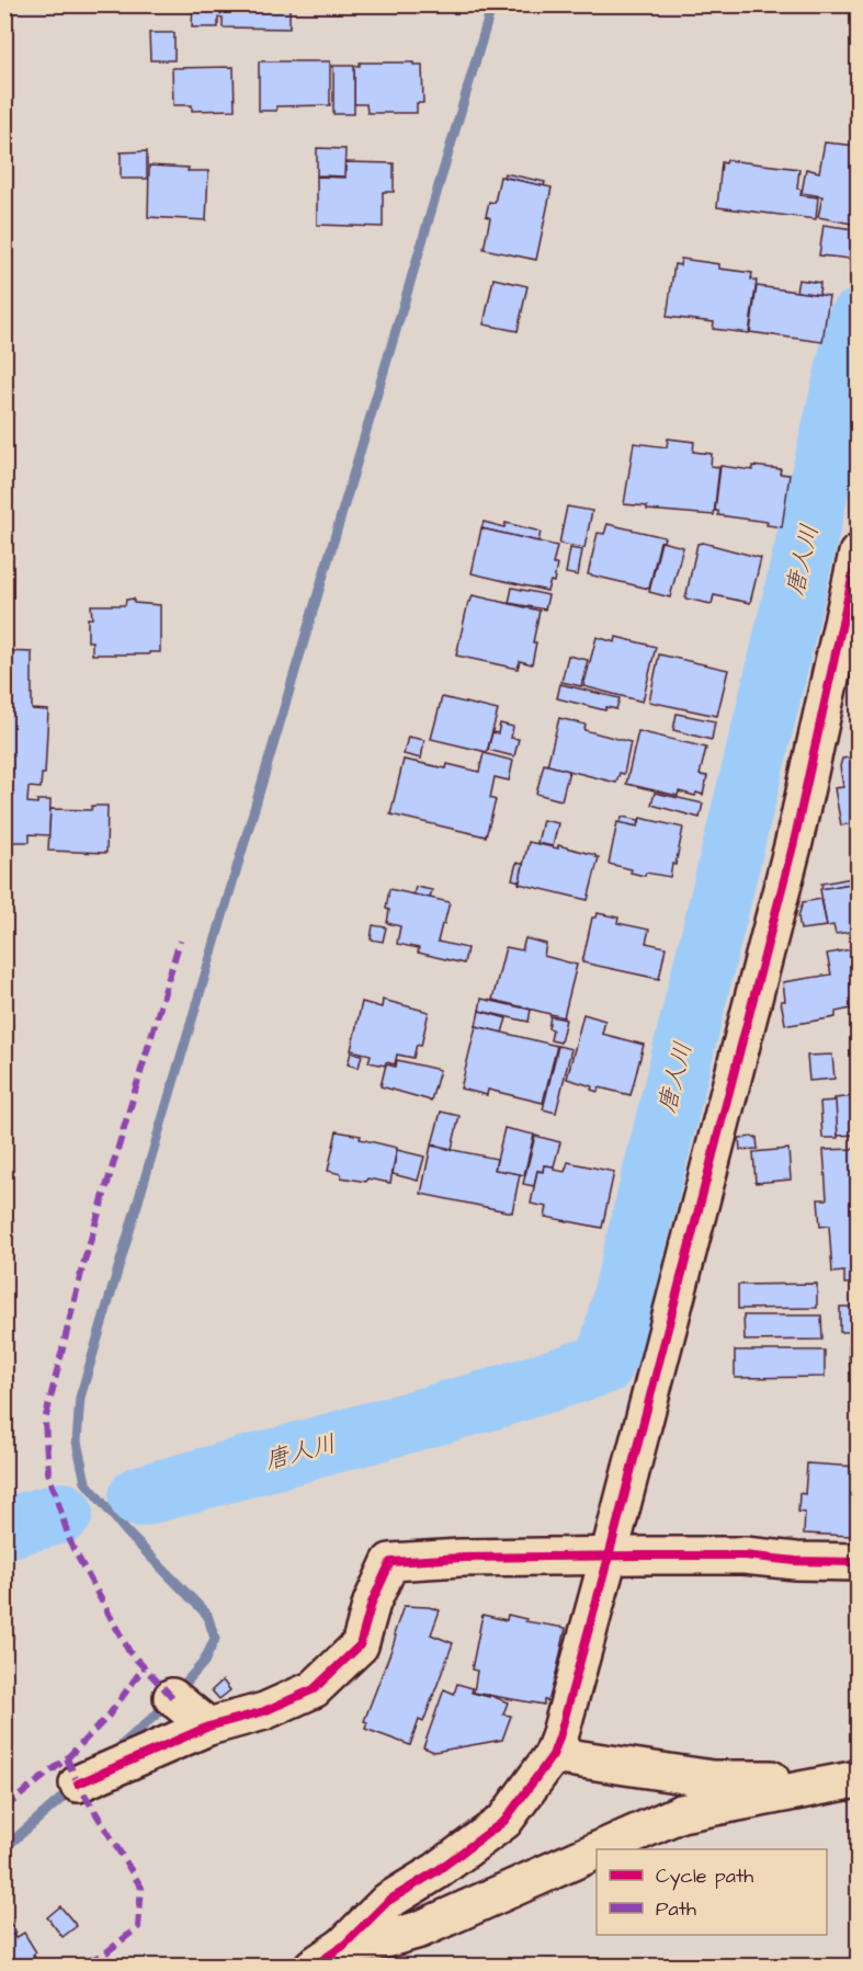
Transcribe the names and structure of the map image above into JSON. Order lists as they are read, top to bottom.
{
  "water": ["唐人川"],
  "legend": ["Cycle path", "Path"]
}
